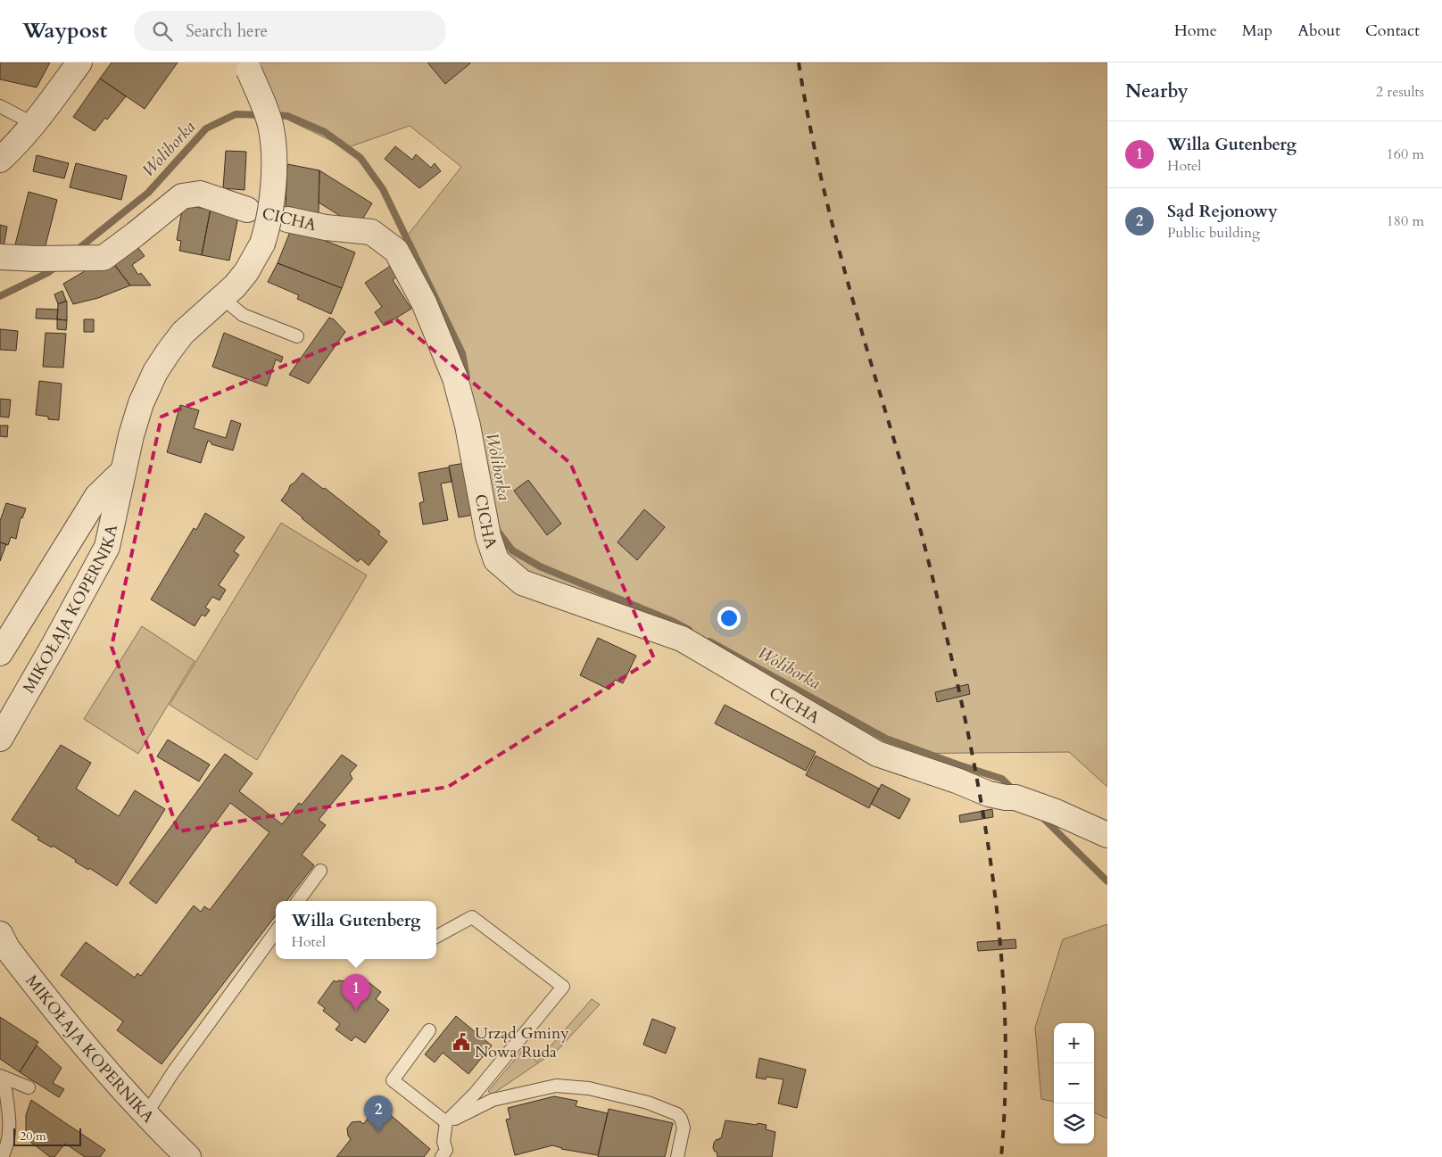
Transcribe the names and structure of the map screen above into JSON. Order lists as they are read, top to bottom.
{
  "streets": {
    "street": ["CICHA", "MIKOŁAJA KOPERNIKA"]
  },
  "water": ["Woliborka"],
  "places": {
    "public building": ["Urząd Gminy Nowa Ruda"]
  },
  "scale_bar": "20 m",
  "page": {
    "header": "Waypost",
    "search": "Search here",
    "nav": [
      "Home",
      "Map",
      "About",
      "Contact"
    ],
    "heading": ["Nearby", "2 results"],
    "list": [
      {
        "mark": "1",
        "name": "Willa Gutenberg",
        "note": "Hotel",
        "value": "160 m"
      },
      {
        "mark": "2",
        "name": "Sąd Rejonowy",
        "note": "Public building",
        "value": "180 m"
      }
    ],
    "popup": ["Willa Gutenberg", "Hotel"],
    "pins": ["1", "2"],
    "map_buttons": ["+", "−"],
    "scale": "20 m"
  }
}
